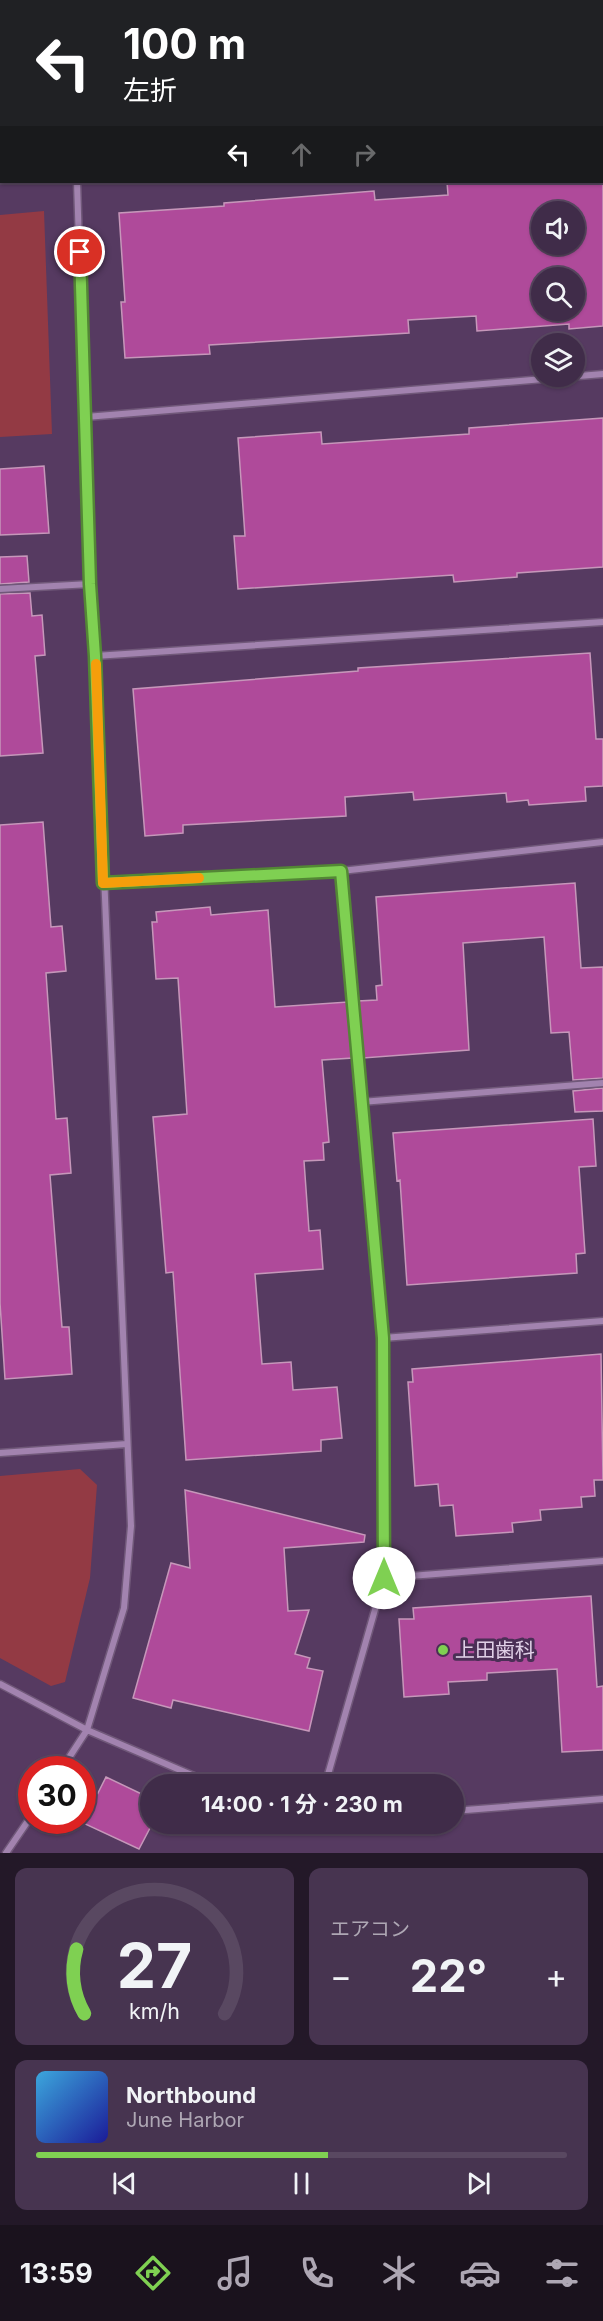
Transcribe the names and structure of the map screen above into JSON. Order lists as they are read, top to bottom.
{
  "places": ["上田歯科"],
  "page": {
    "turn": ["100 m", "左折"],
    "limit": "30",
    "trip": "14:00 · 1 分 · 230 m",
    "tile": "エアコン",
    "heat": ["−", "22°", "+"],
    "song": ["Northbound", "June Harbor"],
    "tabs": "13:59",
    "gauge": ["27", "km/h"]
  }
}
